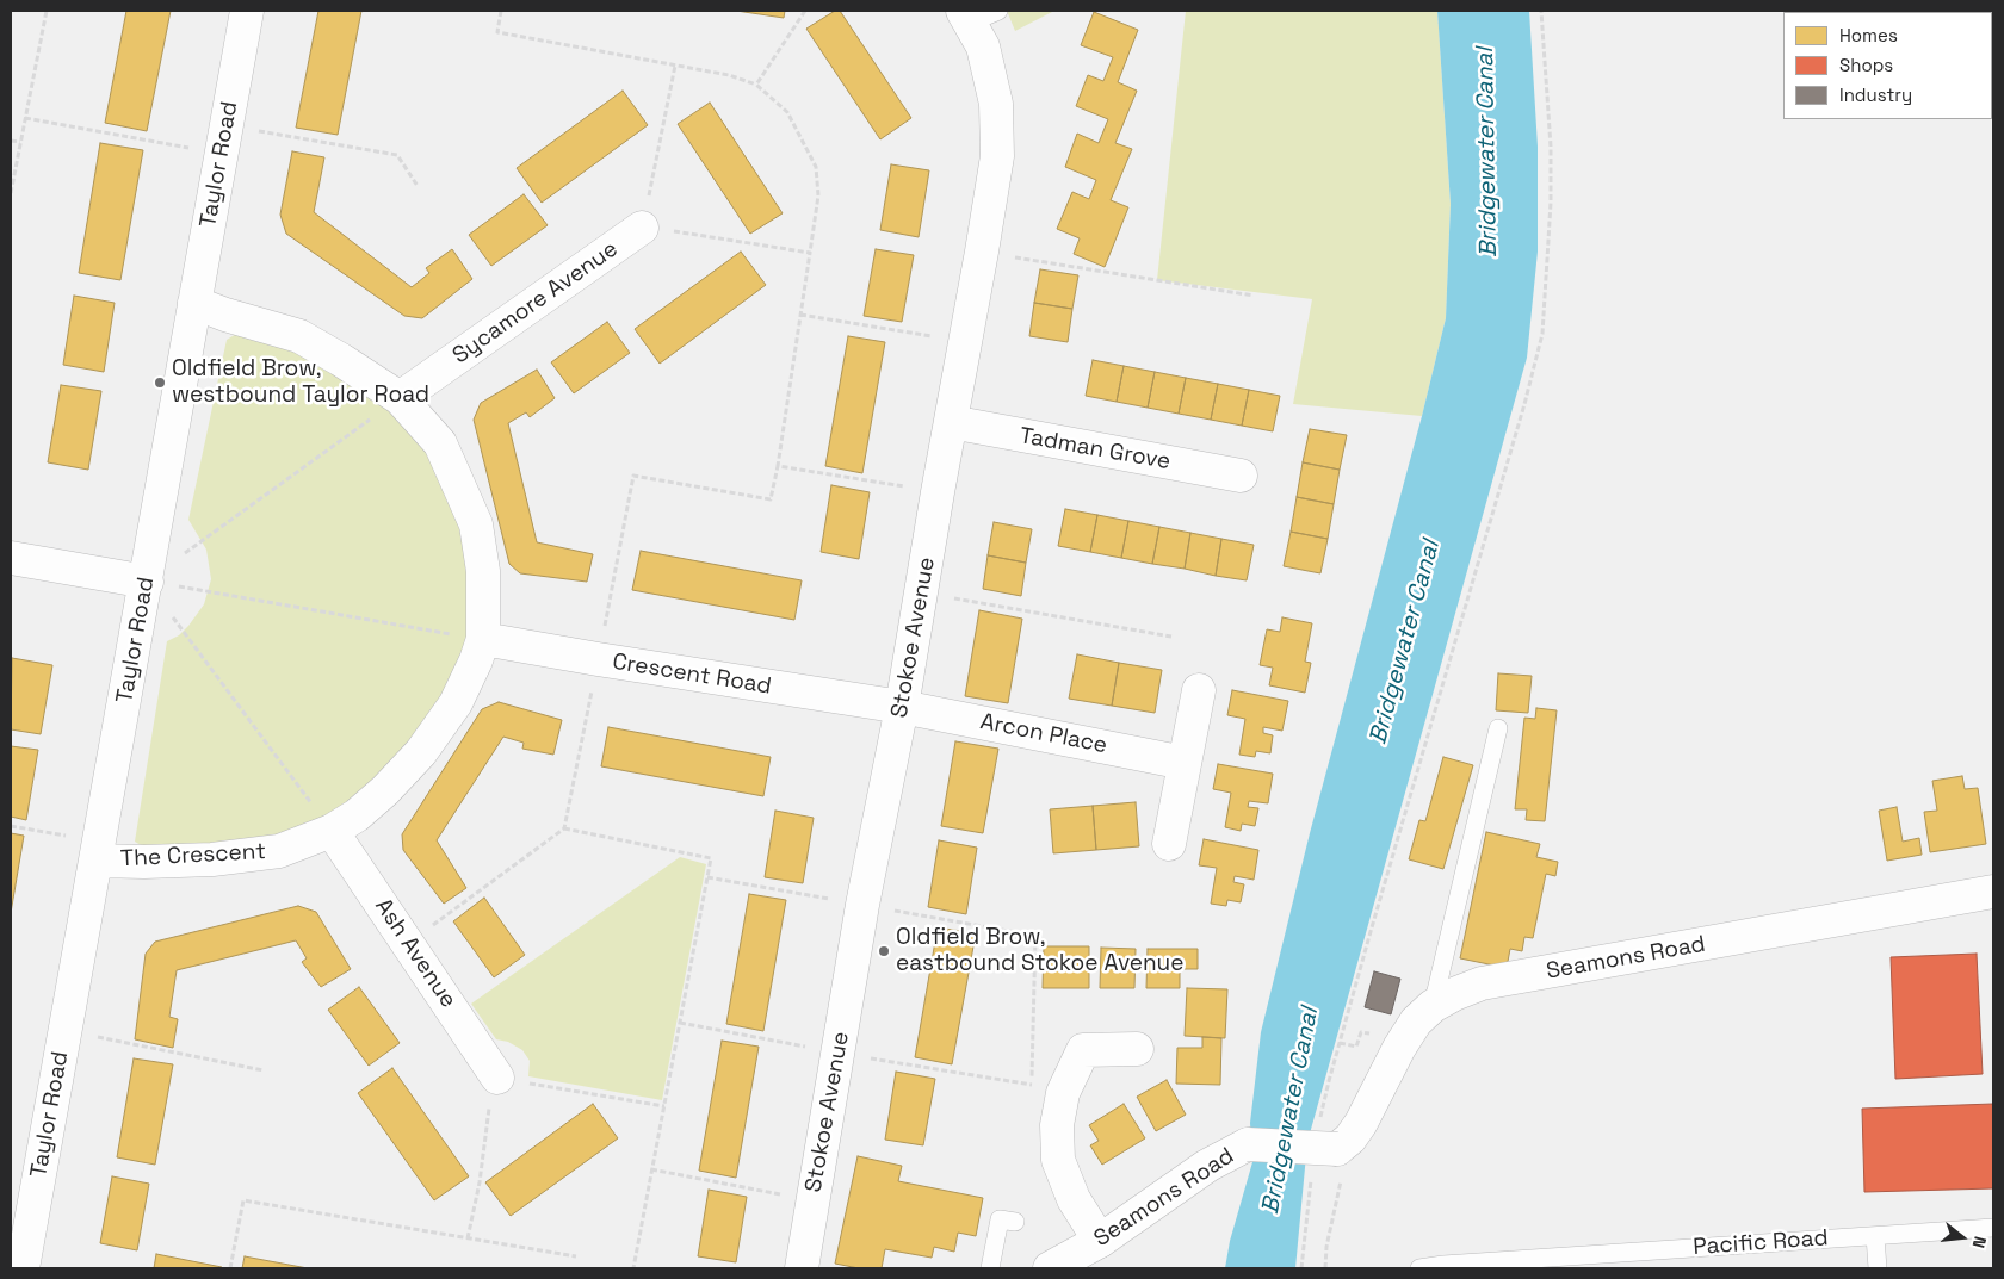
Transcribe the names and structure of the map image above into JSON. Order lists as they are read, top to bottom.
{
  "streets": {
    "street": [
      "Taylor Road",
      "Sycamore Avenue",
      "Tadman Grove",
      "Stokoe Avenue",
      "Crescent Road",
      "Arcon Place",
      "The Crescent",
      "Ash Avenue",
      "Seamons Road"
    ],
    "lane": ["Pacific Road"]
  },
  "crossings": [
    ["Taylor Road", "The Crescent"],
    ["Sycamore Avenue", "The Crescent"],
    ["Tadman Grove", "Stokoe Avenue"],
    ["Stokoe Avenue", "Crescent Road"],
    ["Stokoe Avenue", "Arcon Place"],
    ["Crescent Road", "Arcon Place"],
    ["Crescent Road", "The Crescent"],
    ["The Crescent", "Ash Avenue"]
  ],
  "water": ["Bridgewater Canal"],
  "places": ["Oldfield Brow, westbound Taylor Road", "Oldfield Brow, eastbound Stokoe Avenue"],
  "legend": ["Homes", "Shops", "Industry"],
  "north": "right"
}
